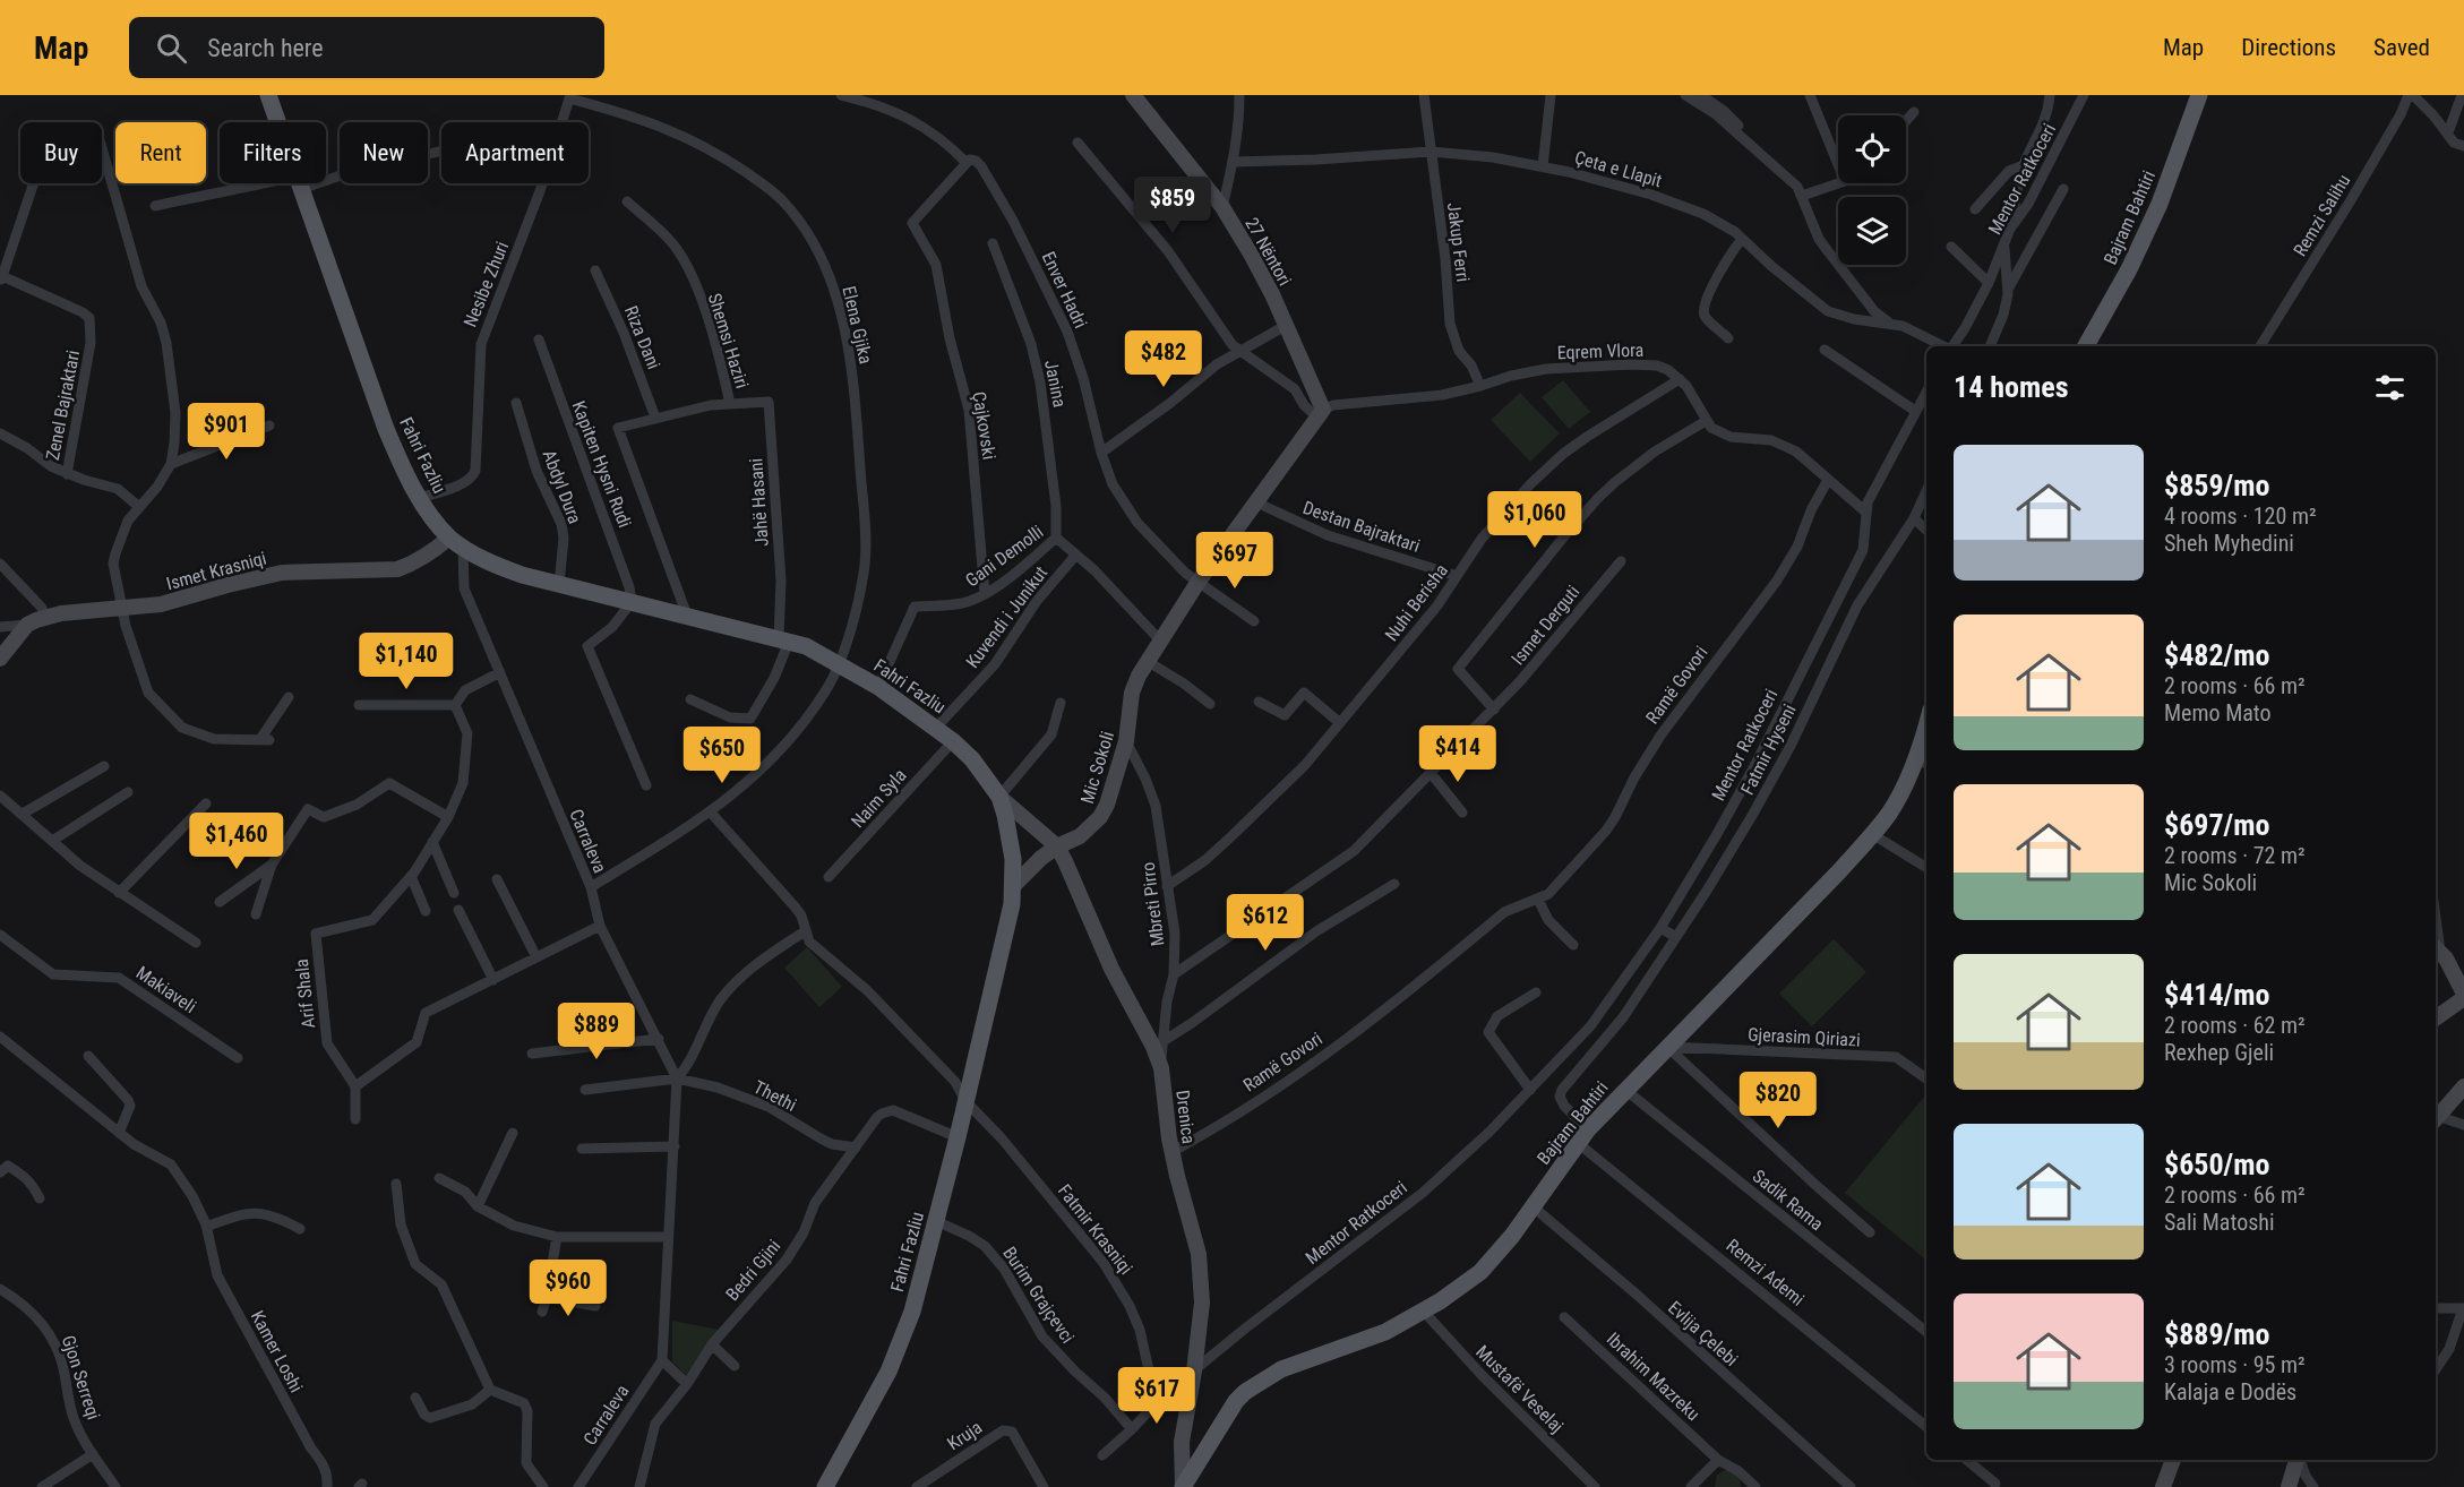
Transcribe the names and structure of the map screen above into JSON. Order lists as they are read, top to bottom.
{
  "streets": {
    "main road": ["Bajram Bahtiri", "Fahri Fazliu"],
    "street": [
      "Çeta e Llapit",
      "Mentor Ratkoceri",
      "Remzi Salihu",
      "Jakup Ferri",
      "27 Nëntori",
      "Nesibe Zhuri",
      "Enver Hadri",
      "Elena Gjika",
      "Riza Dani",
      "Shemsi Haziri",
      "Eqrem Vlora",
      "Janina",
      "Zenel Bajraktari",
      "Çajkovski",
      "Kapiten Hysni Rudi",
      "Abdyl Dura",
      "Jahë Hasani",
      "Destan Bajraktari",
      "Gani Demolli",
      "Ismet Krasniqi",
      "Nuhi Berisha",
      "Kuvendi i Junikut",
      "Ismet Derguti",
      "Ramë Govori",
      "Fatmir Hyseni",
      "Mic Sokoli",
      "Naim Syla",
      "Carraleva",
      "Mbreti Pirro",
      "Makiaveli",
      "Arif Shala",
      "Gjerasim Qiriazi",
      "Thethi",
      "Drenica",
      "Sadik Rama",
      "Fatmir Krasniqi",
      "Bedri Gjini",
      "Remzi Ademi",
      "Burim Grajçevci",
      "Evlija Çelebi",
      "Kamer Loshi",
      "Ibrahim Mazreku",
      "Gjon Serreqi",
      "Mustafë Veselaj",
      "Kruja"
    ]
  },
  "crossings": [
    ["Çeta e Llapit", "Jakup Ferri"],
    ["Mentor Ratkoceri", "Drenica"],
    ["Bajram Bahtiri", "Fatmir Hyseni"],
    ["Bajram Bahtiri", "Gjerasim Qiriazi"],
    ["Bajram Bahtiri", "Drenica"],
    ["Bajram Bahtiri", "Sadik Rama"],
    ["Bajram Bahtiri", "Remzi Ademi"],
    ["Bajram Bahtiri", "Evlija Çelebi"],
    ["Bajram Bahtiri", "Mustafë Veselaj"],
    ["Jakup Ferri", "Eqrem Vlora"],
    ["27 Nëntori", "Eqrem Vlora"],
    ["27 Nëntori", "Mic Sokoli"],
    ["Nesibe Zhuri", "Elena Gjika"],
    ["Nesibe Zhuri", "Fahri Fazliu"],
    ["Enver Hadri", "Çajkovski"],
    ["Enver Hadri", "Mic Sokoli"],
    ["Elena Gjika", "Fahri Fazliu"],
    ["Elena Gjika", "Carraleva"],
    ["Elena Gjika", "Fatmir Krasniqi"],
    ["Riza Dani", "Shemsi Haziri"],
    ["Shemsi Haziri", "Fahri Fazliu"],
    ["Shemsi Haziri", "Jahë Hasani"],
    ["Eqrem Vlora", "Nuhi Berisha"],
    ["Eqrem Vlora", "Mic Sokoli"],
    ["Janina", "Gani Demolli"],
    ["Çajkovski", "Gani Demolli"],
    ["Fahri Fazliu", "Kapiten Hysni Rudi"],
    ["Fahri Fazliu", "Abdyl Dura"],
    ["Fahri Fazliu", "Jahë Hasani"],
    ["Fahri Fazliu", "Gani Demolli"],
    ["Fahri Fazliu", "Ismet Krasniqi"],
    ["Fahri Fazliu", "Kuvendi i Junikut"],
    ["Fahri Fazliu", "Mic Sokoli"],
    ["Fahri Fazliu", "Naim Syla"],
    ["Fahri Fazliu", "Carraleva"],
    ["Fahri Fazliu", "Drenica"],
    ["Fahri Fazliu", "Fatmir Krasniqi"],
    ["Fahri Fazliu", "Bedri Gjini"],
    ["Fahri Fazliu", "Burim Grajçevci"],
    ["Destan Bajraktari", "Nuhi Berisha"],
    ["Destan Bajraktari", "Mic Sokoli"],
    ["Gani Demolli", "Kuvendi i Junikut"],
    ["Gani Demolli", "Mic Sokoli"],
    ["Ismet Krasniqi", "Carraleva"],
    ["Nuhi Berisha", "Mbreti Pirro"],
    ["Ismet Derguti", "Mbreti Pirro"],
    ["Ramë Govori", "Drenica"],
    ["Fatmir Hyseni", "Remzi Ademi"],
    ["Mic Sokoli", "Mbreti Pirro"],
    ["Mic Sokoli", "Drenica"],
    ["Carraleva", "Thethi"],
    ["Mbreti Pirro", "Drenica"],
    ["Thethi", "Bedri Gjini"]
  ],
  "page": {
    "header": "Map",
    "search": "Search here",
    "nav": ["Map", "Directions", "Saved"],
    "chip": [
      "Buy",
      "Rent",
      "Filters",
      "New",
      "Apartment"
    ],
    "price": [
      "$859",
      "$482",
      "$901",
      "$1,060",
      "$697",
      "$1,140",
      "$414",
      "$650",
      "$1,460",
      "$612",
      "$889",
      "$820",
      "$960",
      "$617"
    ],
    "heading": "14 homes",
    "list": [
      {
        "name": "$859/mo",
        "note": "4 rooms · 120 m² · Sheh Myhedini"
      },
      {
        "name": "$482/mo",
        "note": "2 rooms · 66 m² · Memo Mato"
      },
      {
        "name": "$697/mo",
        "note": "2 rooms · 72 m² · Mic Sokoli"
      },
      {
        "name": "$414/mo",
        "note": "2 rooms · 62 m² · Rexhep Gjeli"
      },
      {
        "name": "$650/mo",
        "note": "2 rooms · 66 m² · Sali Matoshi"
      },
      {
        "name": "$889/mo",
        "note": "3 rooms · 95 m² · Kalaja e Dodës"
      }
    ]
  }
}
